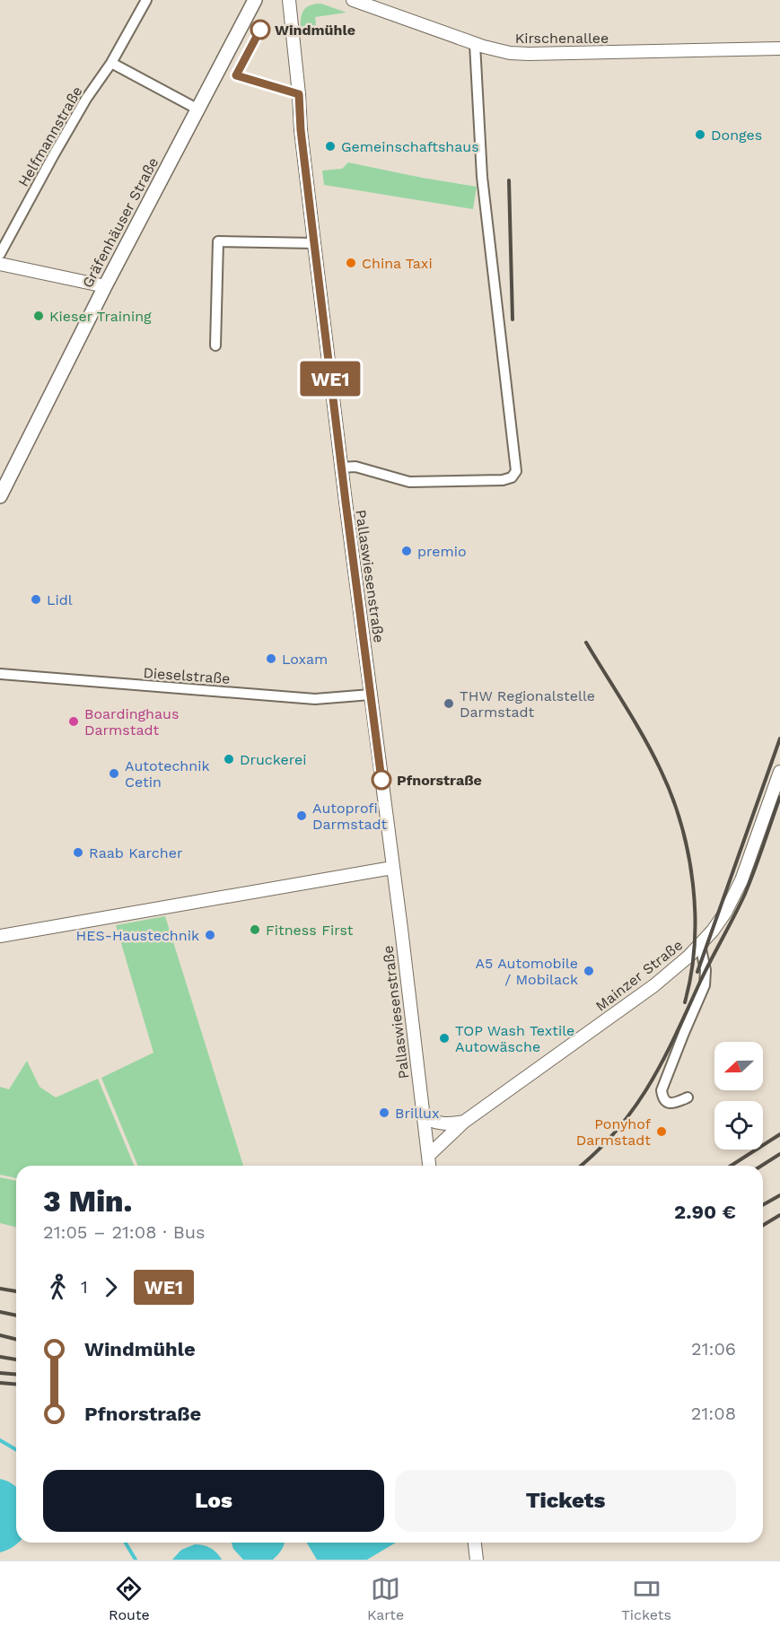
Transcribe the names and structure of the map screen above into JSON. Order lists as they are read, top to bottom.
{
  "streets": {
    "main road": [
      "Kirschenallee",
      "Gräfenhäuser Straße",
      "Pallaswiesenstraße",
      "Mainzer Straße"
    ],
    "street": ["Helfmannstraße", "Dieselstraße"]
  },
  "crossings": [
    ["Pallaswiesenstraße", "Dieselstraße"],
    ["Pallaswiesenstraße", "Mainzer Straße"]
  ],
  "places": [
    "Windmühle",
    "Donges",
    "Gemeinschaftshaus",
    "China Taxi",
    "Kieser Training",
    "premio",
    "Lidl",
    "Loxam",
    "THW Regionalstelle Darmstadt",
    "Boardinghaus Darmstadt",
    "Druckerei",
    "Autotechnik Cetin",
    "Pfnorstraße",
    "Autoprofi Darmstadt",
    "Raab Karcher",
    "Fitness First",
    "HES-Haustechnik",
    "A5 Automobile / Mobilack",
    "TOP Wash Textile Autowäsche",
    "Brillux",
    "Ponyhof Darmstadt"
  ],
  "lines": ["bus line WE1"],
  "north": "left",
  "page": {
    "on_map": "WE1",
    "heading": ["3 Min.", "21:05 – 21:08 · Bus", "2.90 €"],
    "legs": ["1", "WE1"],
    "list": [
      {
        "name": "Windmühle",
        "value": "21:06"
      },
      {
        "name": "Pfnorstraße",
        "value": "21:08"
      }
    ],
    "buttons": ["Los", "Tickets"],
    "tabs": ["Route", "Karte", "Tickets"]
  }
}
